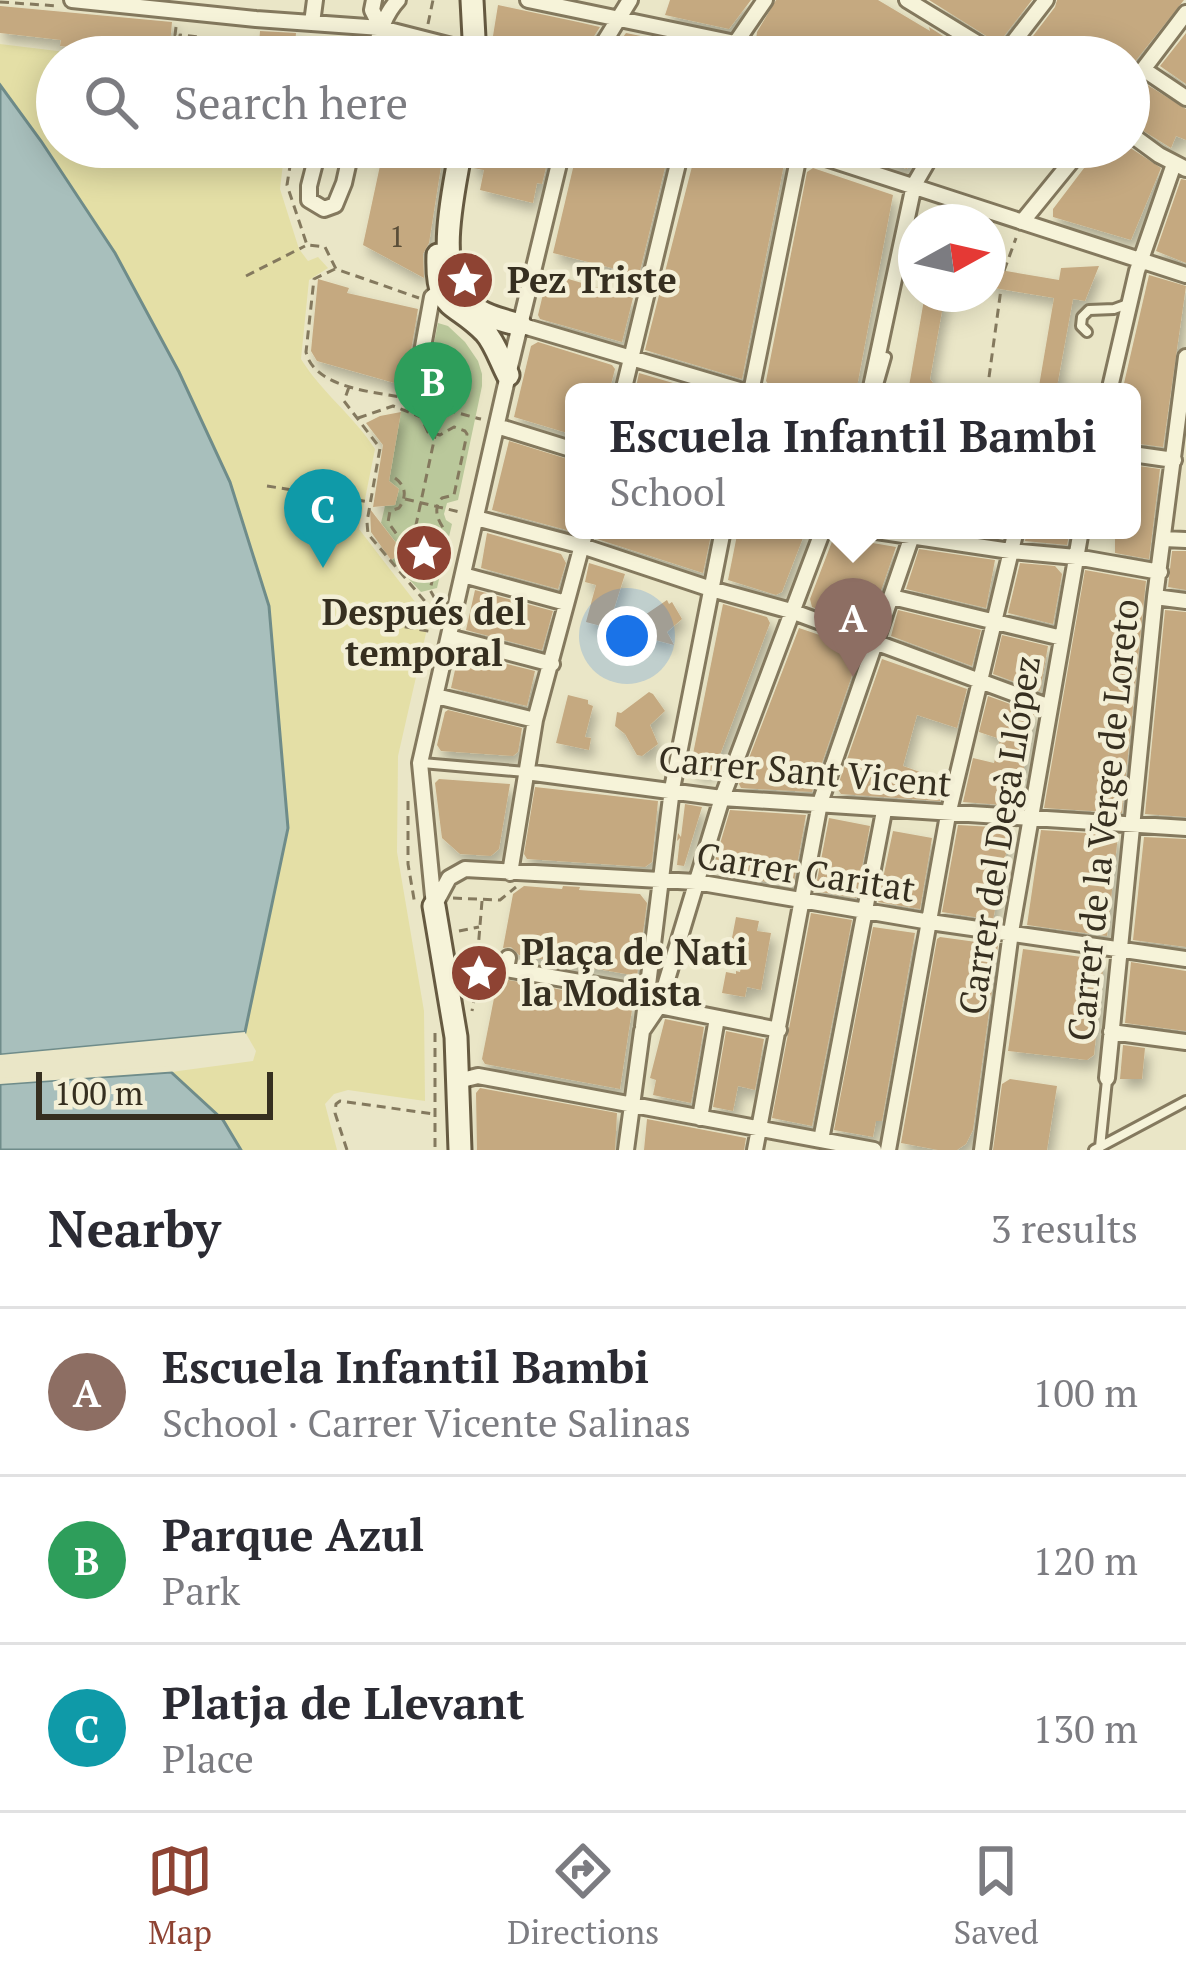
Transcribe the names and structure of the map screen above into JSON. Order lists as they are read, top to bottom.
{
  "streets": {
    "street": [
      "Carrer Sant Vicent",
      "Carrer de la Verge de Loreto",
      "Carrer del Degà Llópez",
      "Carrer Caritat"
    ]
  },
  "crossings": [
    ["Carrer Sant Vicent", "Carrer de la Verge de Loreto"],
    ["Carrer Sant Vicent", "Carrer del Degà Llópez"],
    ["Carrer de la Verge de Loreto", "Carrer Caritat"],
    ["Carrer del Degà Llópez", "Carrer Caritat"]
  ],
  "places": {
    "place": ["Pez Triste", "Después del temporal", "Plaça de Nati la Modista"]
  },
  "house_numbers": ["1"],
  "scale_bar": "100 m",
  "north": "right",
  "page": {
    "search": "Search here",
    "pins": ["B", "C", "A"],
    "popup": ["Escuela Infantil Bambi", "School"],
    "scale": "100 m",
    "heading": ["Nearby", "3 results"],
    "list": [
      {
        "mark": "A",
        "name": "Escuela Infantil Bambi",
        "note": "School · Carrer Vicente Salinas",
        "value": "100 m"
      },
      {
        "mark": "B",
        "name": "Parque Azul",
        "note": "Park",
        "value": "120 m"
      },
      {
        "mark": "C",
        "name": "Platja de Llevant",
        "note": "Place",
        "value": "130 m"
      }
    ],
    "nav": ["Map", "Directions", "Saved"]
  }
}
